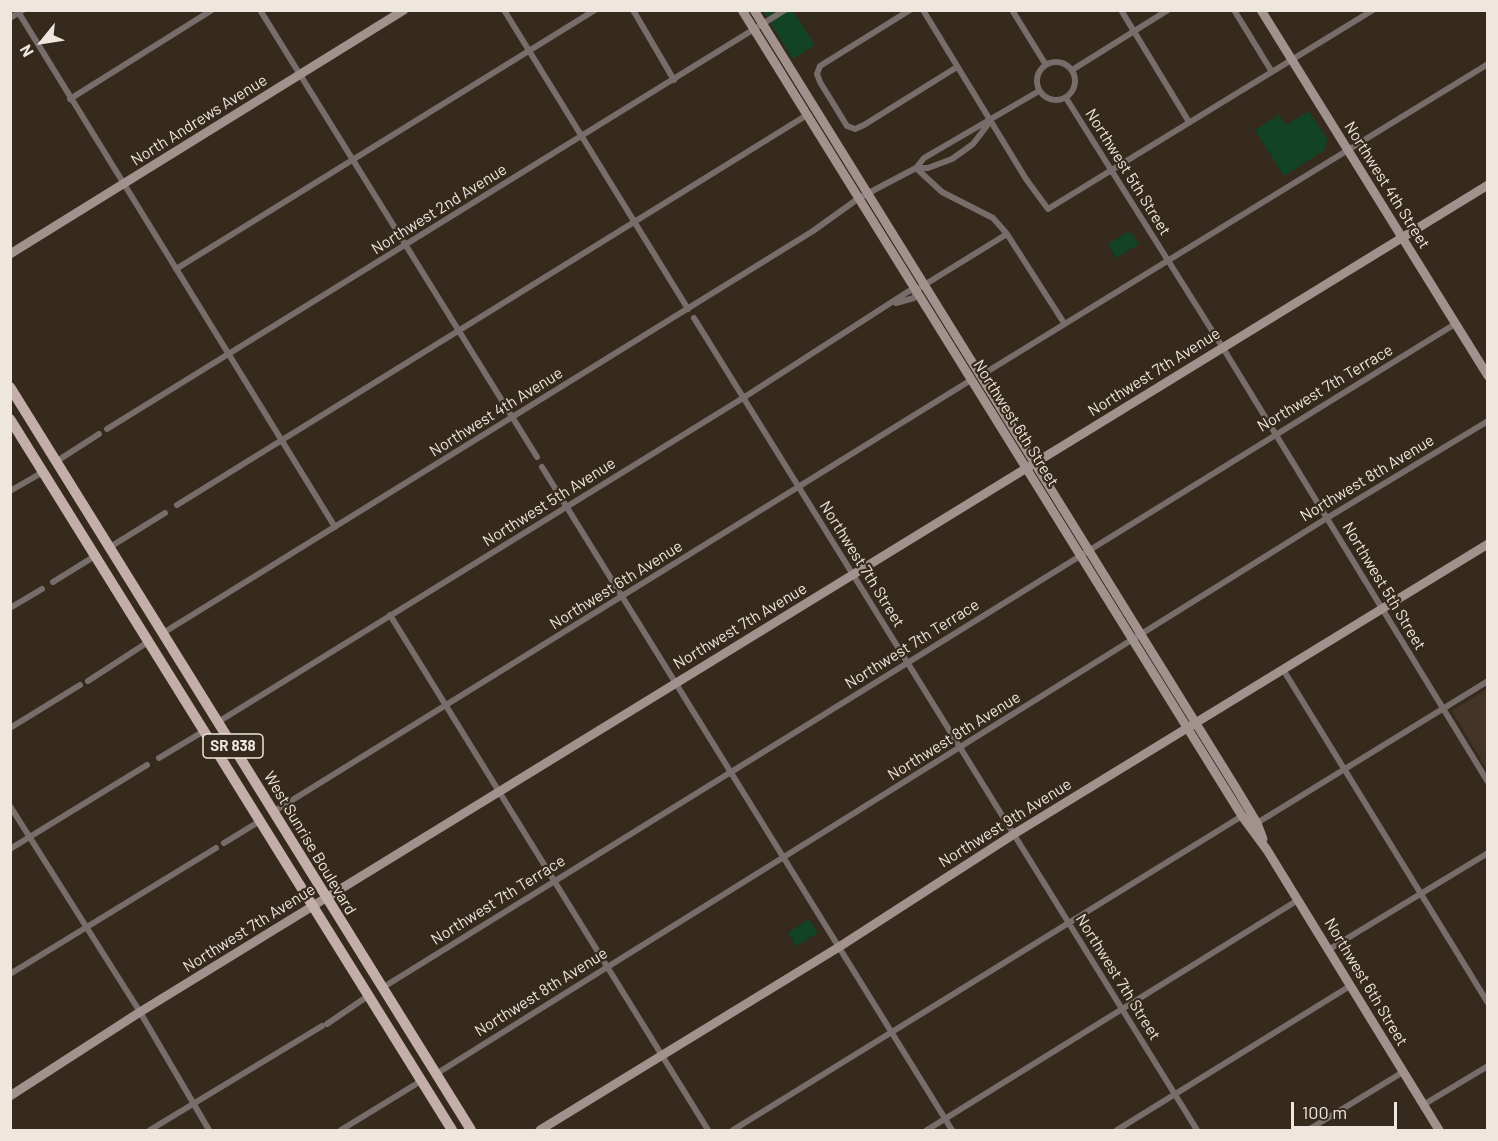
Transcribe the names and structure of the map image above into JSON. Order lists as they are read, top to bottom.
{
  "streets": {
    "main road": [
      "North Andrews Avenue",
      "Northwest 4th Street",
      "Northwest 7th Avenue",
      "Northwest 6th Street",
      "SR 838",
      "Northwest 9th Avenue",
      "West Sunrise Boulevard"
    ],
    "street": [
      "Northwest 5th Street",
      "Northwest 2nd Avenue",
      "Northwest 7th Terrace",
      "Northwest 4th Avenue",
      "Northwest 8th Avenue",
      "Northwest 5th Avenue",
      "Northwest 7th Street",
      "Northwest 6th Avenue"
    ]
  },
  "crossings": [
    ["Northwest 5th Street", "Northwest 7th Avenue"],
    ["Northwest 5th Street", "Northwest 7th Terrace"],
    ["Northwest 5th Street", "Northwest 4th Avenue"],
    ["Northwest 5th Street", "Northwest 8th Avenue"],
    ["Northwest 5th Street", "Northwest 6th Avenue"],
    ["Northwest 5th Street", "Northwest 9th Avenue"],
    ["Northwest 4th Street", "Northwest 7th Avenue"],
    ["Northwest 4th Street", "Northwest 7th Terrace"],
    ["Northwest 4th Street", "Northwest 6th Avenue"],
    ["Northwest 2nd Avenue", "Northwest 6th Street"],
    ["Northwest 7th Avenue", "Northwest 6th Street"],
    ["Northwest 7th Avenue", "Northwest 7th Street"],
    ["Northwest 7th Avenue", "West Sunrise Boulevard"],
    ["Northwest 7th Terrace", "Northwest 6th Street"],
    ["Northwest 7th Terrace", "Northwest 7th Street"],
    ["Northwest 7th Terrace", "West Sunrise Boulevard"],
    ["Northwest 4th Avenue", "Northwest 6th Street"],
    ["Northwest 4th Avenue", "West Sunrise Boulevard"],
    ["Northwest 6th Street", "Northwest 8th Avenue"],
    ["Northwest 6th Street", "Northwest 5th Avenue"],
    ["Northwest 6th Street", "Northwest 6th Avenue"],
    ["Northwest 6th Street", "Northwest 9th Avenue"],
    ["Northwest 8th Avenue", "Northwest 7th Street"],
    ["Northwest 8th Avenue", "West Sunrise Boulevard"],
    ["Northwest 5th Avenue", "Northwest 7th Street"],
    ["Northwest 5th Avenue", "West Sunrise Boulevard"],
    ["Northwest 7th Street", "Northwest 6th Avenue"],
    ["Northwest 7th Street", "Northwest 9th Avenue"],
    ["Northwest 6th Avenue", "West Sunrise Boulevard"]
  ],
  "scale_bar": "100 m",
  "north": "bottom left"
}
